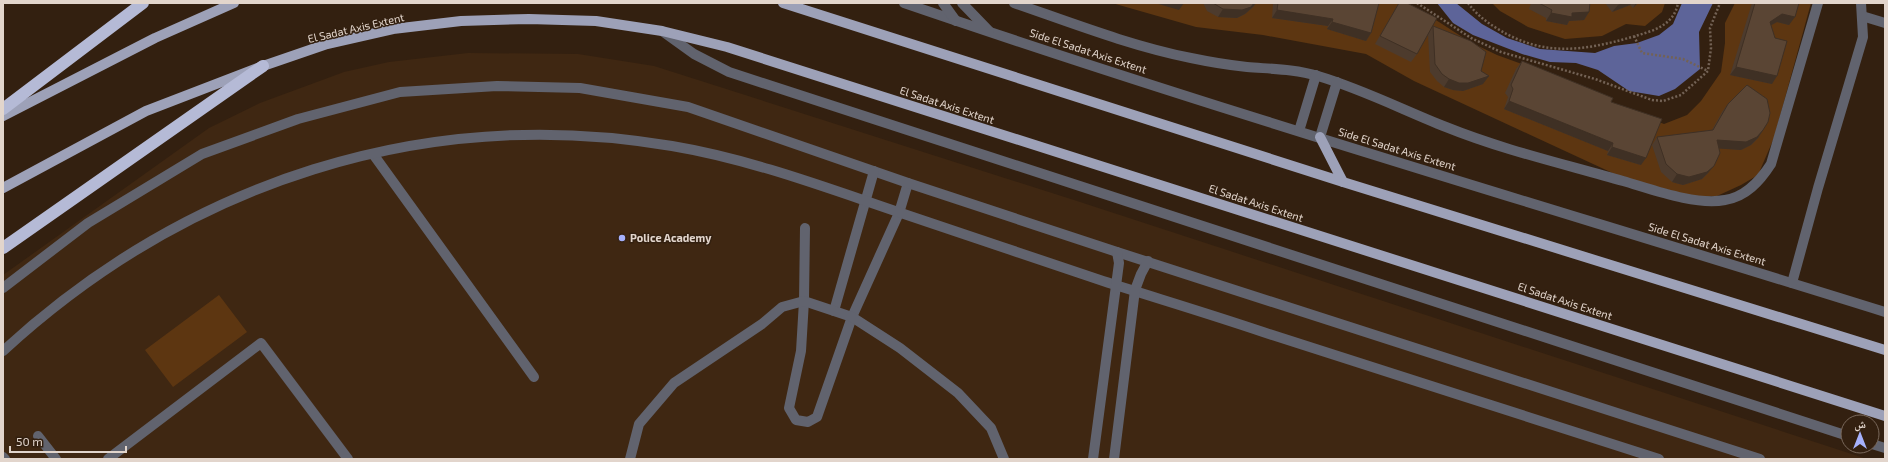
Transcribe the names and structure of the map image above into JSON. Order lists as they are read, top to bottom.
{
  "streets": {
    "main road": ["El Sadat Axis Extent"],
    "street": ["Side El Sadat Axis Extent"]
  },
  "places": ["Police Academy"],
  "scale_bar": "50 m",
  "north": "top"
}
